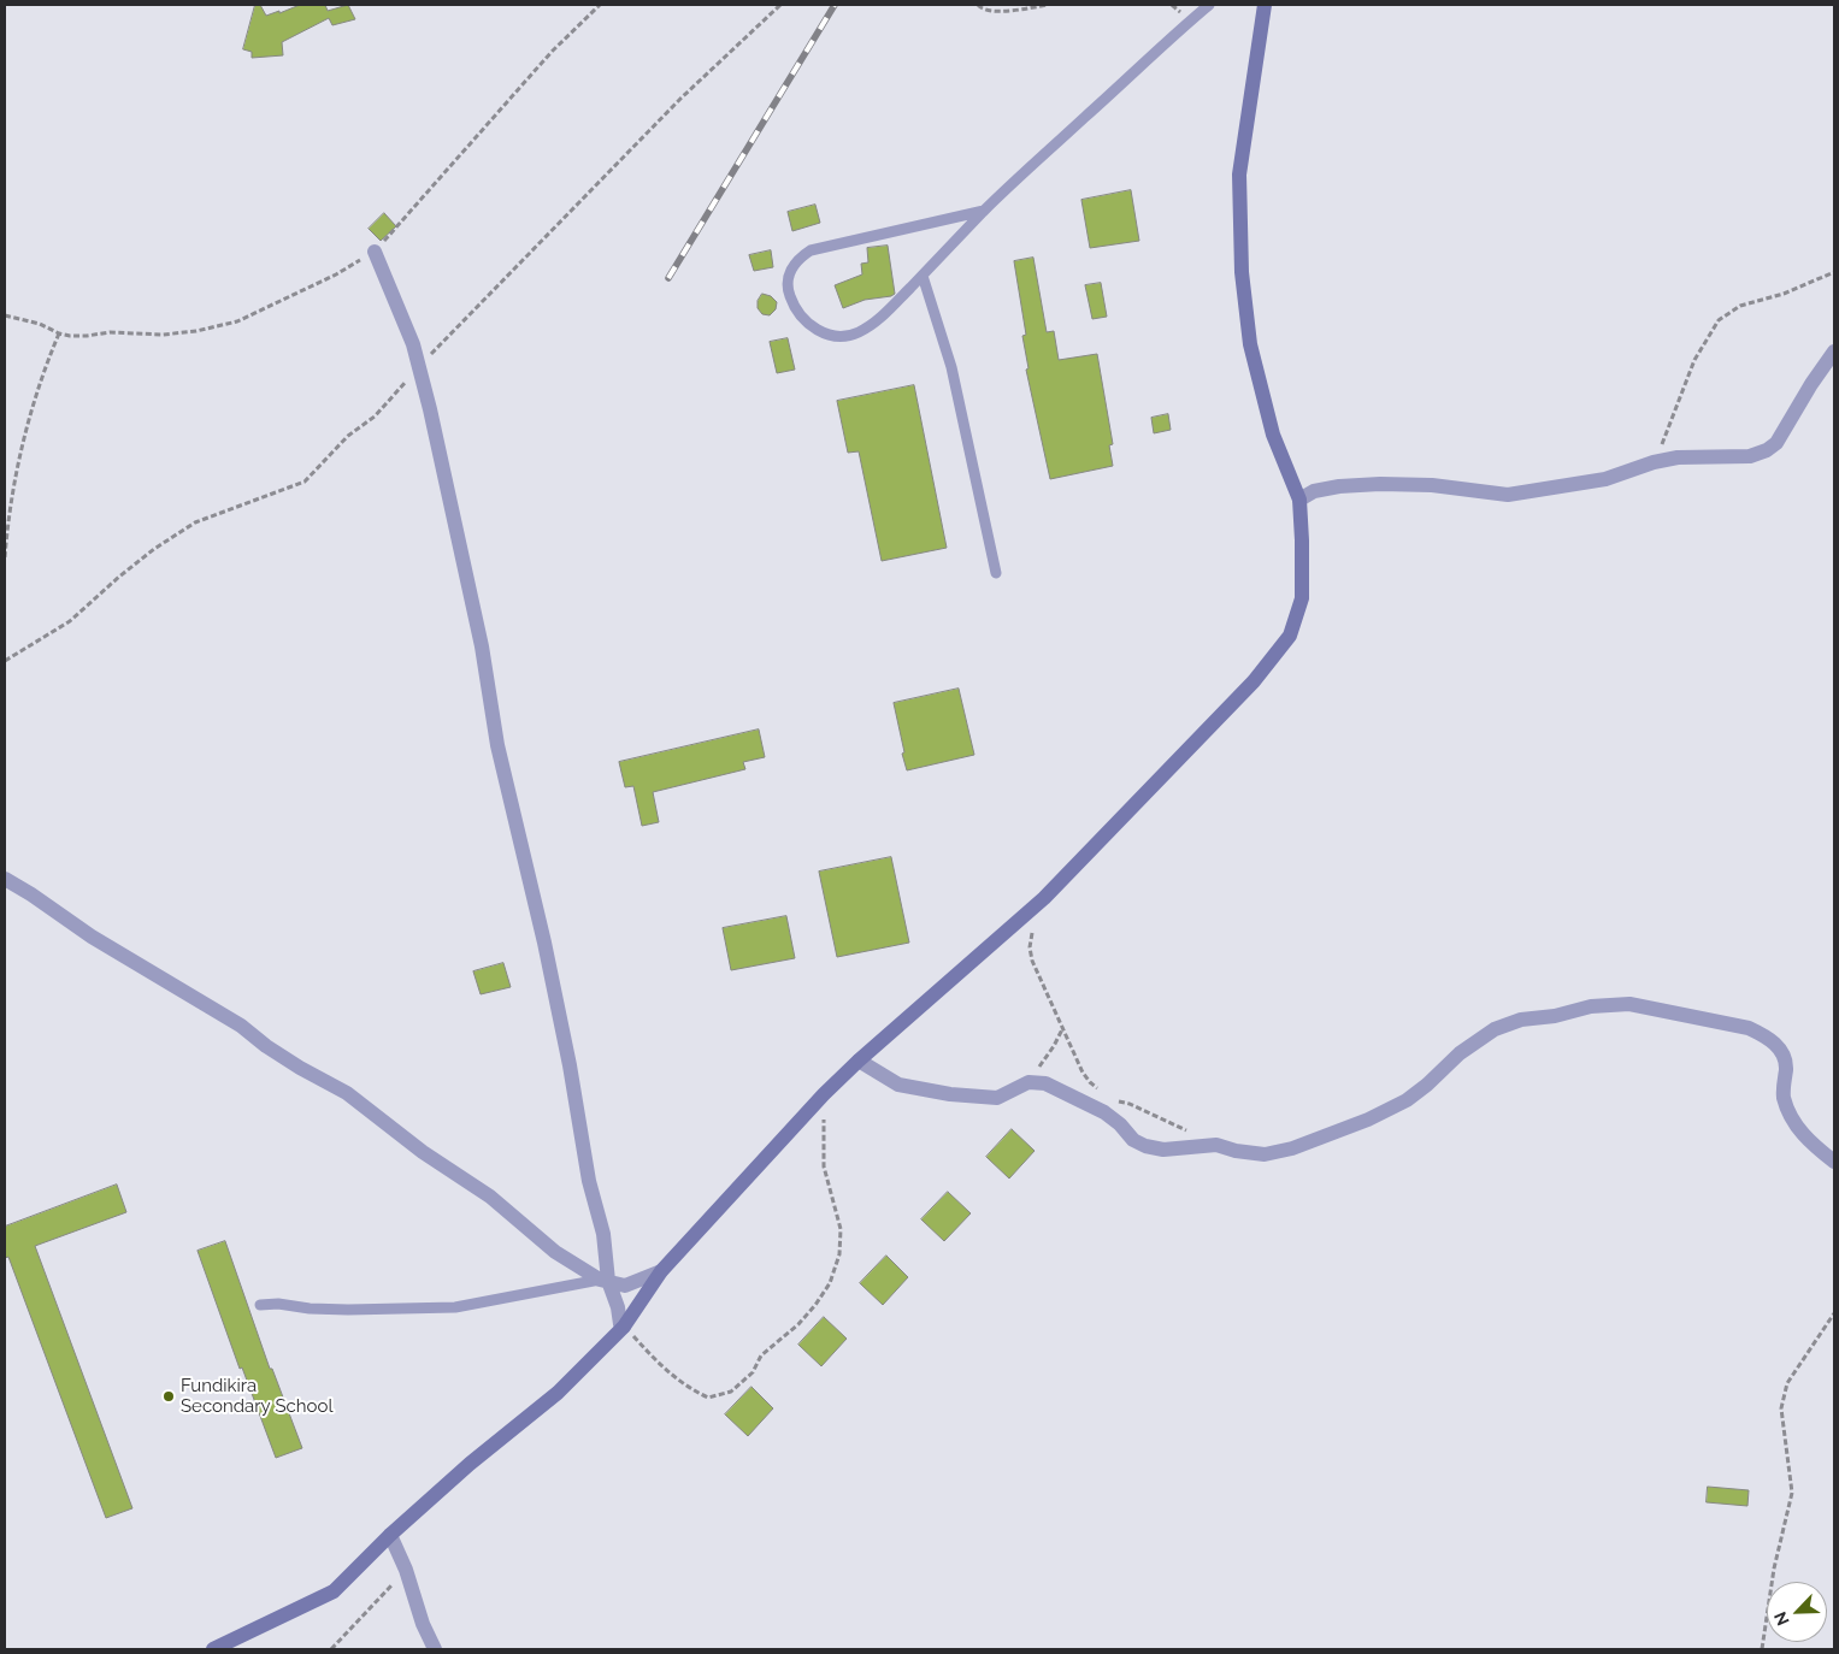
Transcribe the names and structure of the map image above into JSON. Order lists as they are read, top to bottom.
{
  "places": ["Fundikira Secondary School"],
  "north": "bottom left"
}
